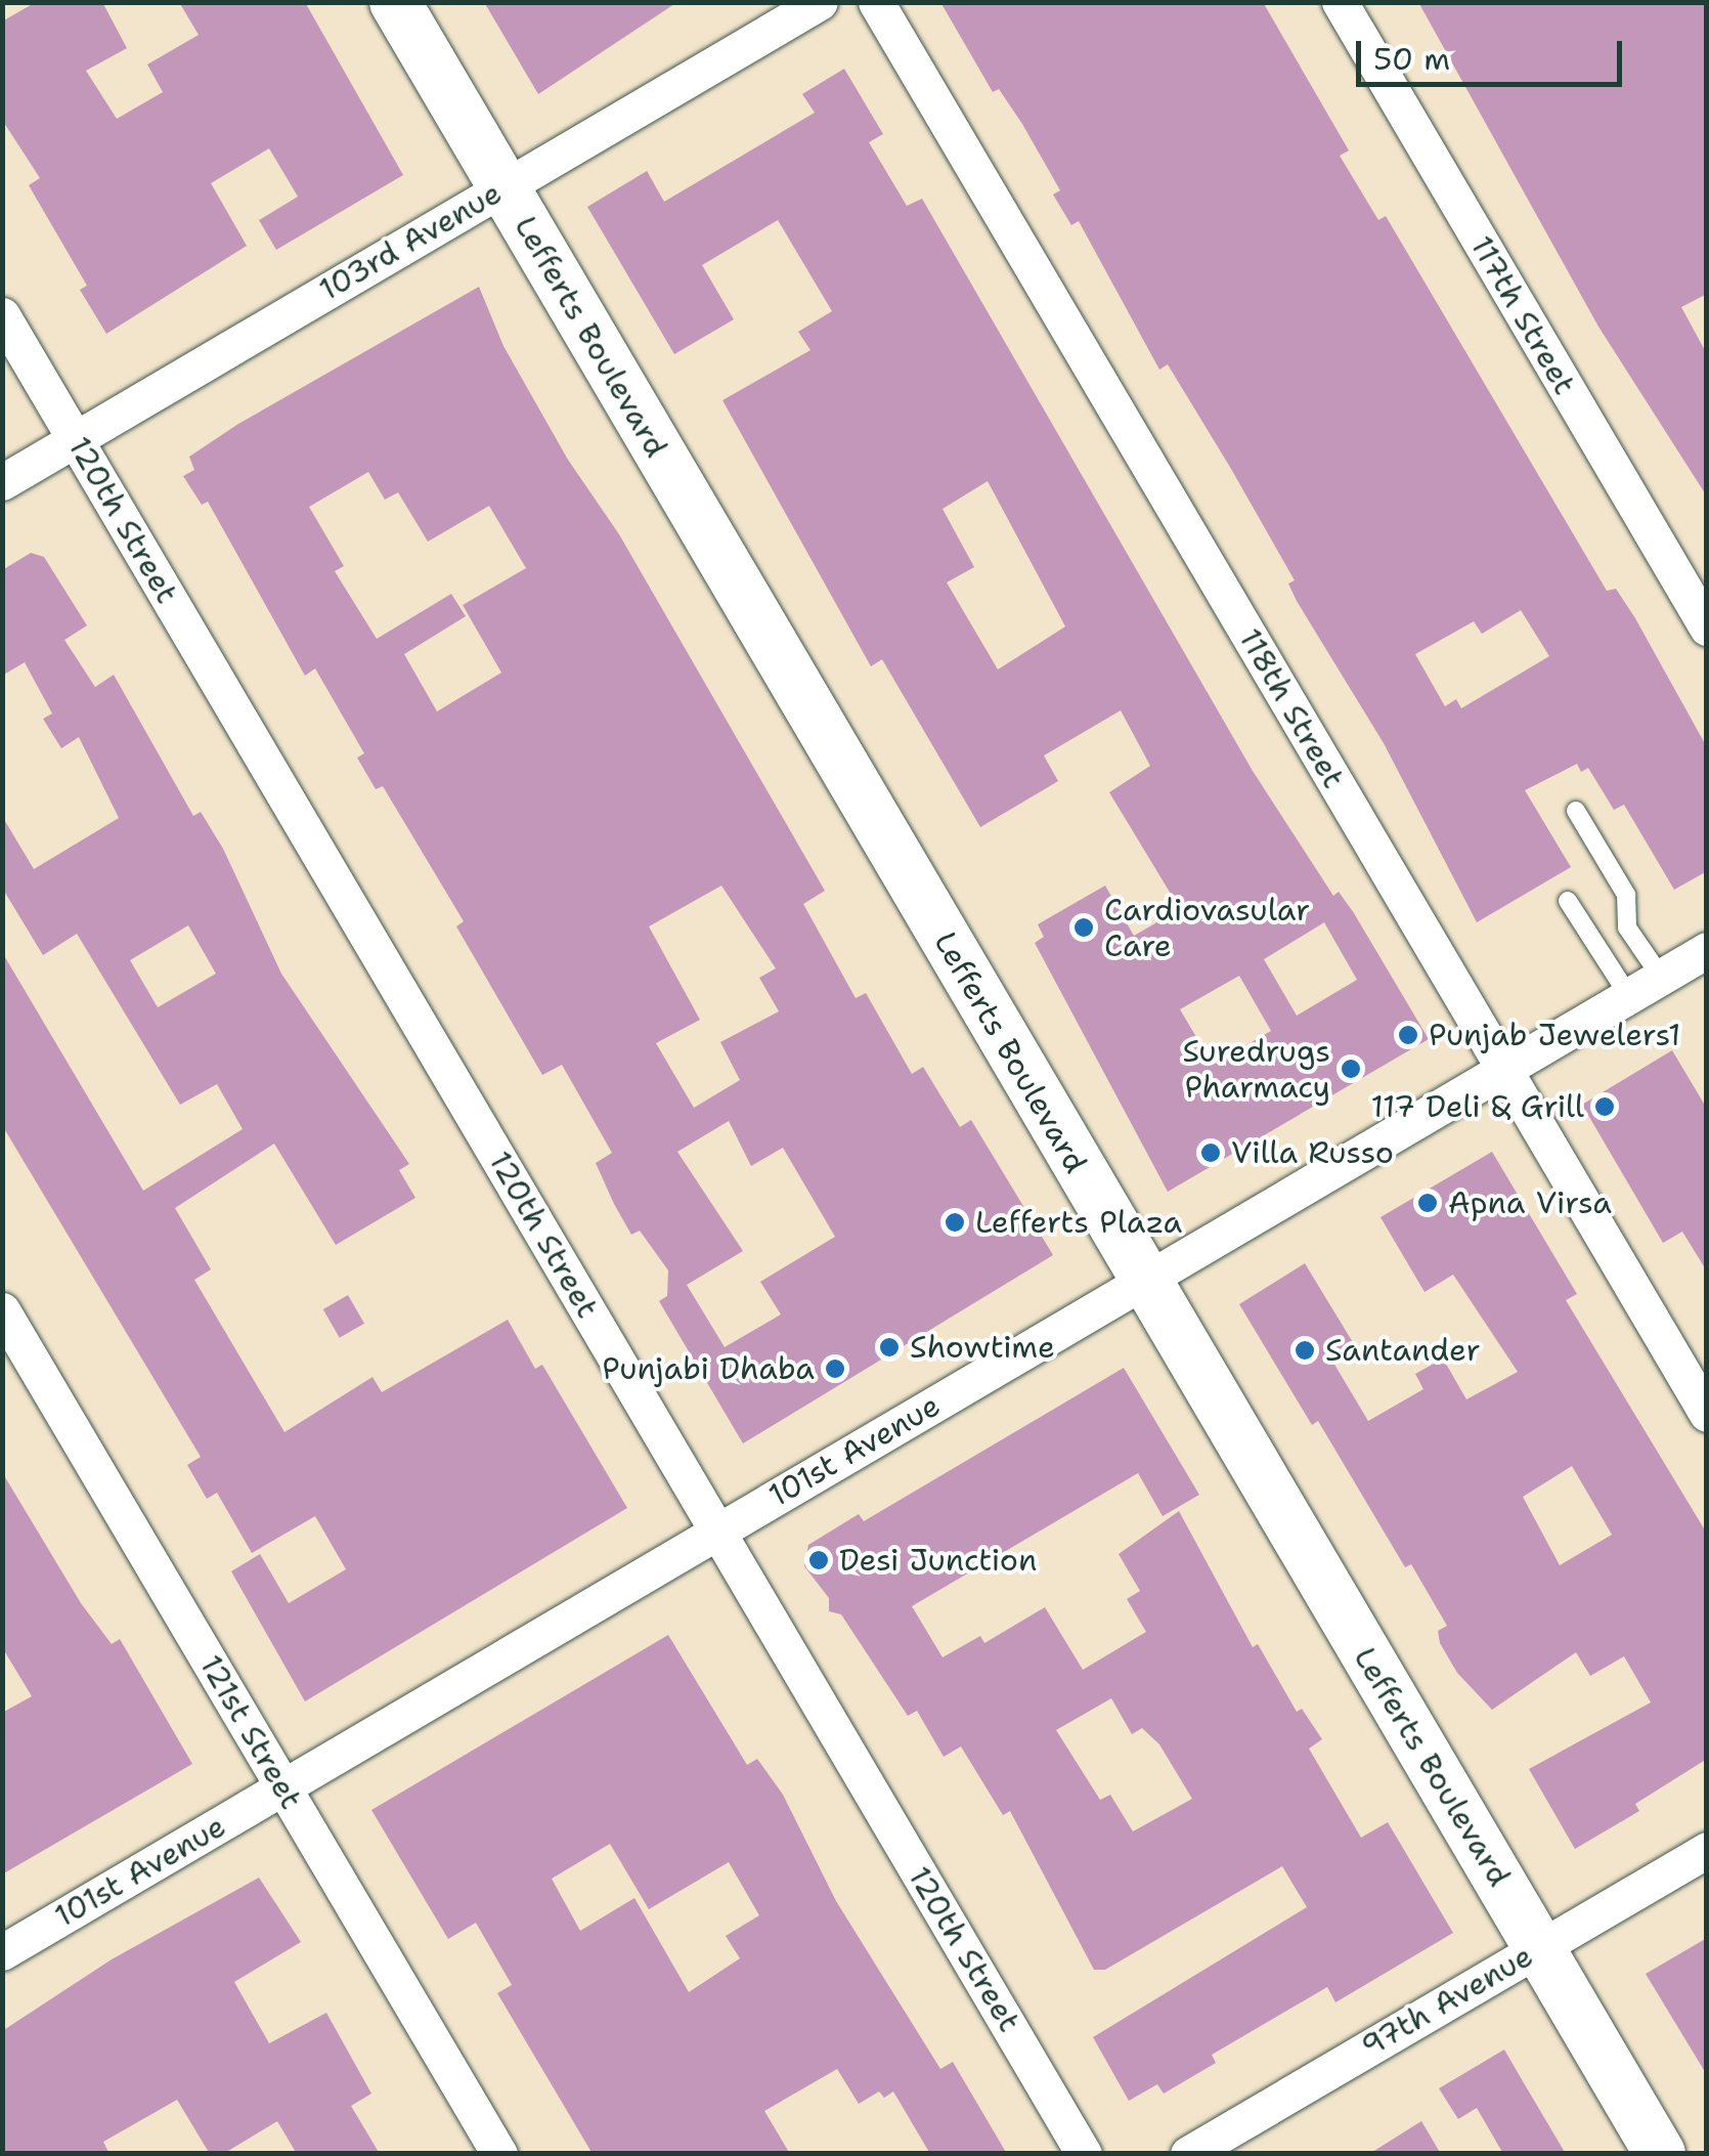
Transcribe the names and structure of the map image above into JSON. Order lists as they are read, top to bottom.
{
  "streets": {
    "street": [
      "103rd Avenue",
      "117th Street",
      "Lefferts Boulevard",
      "120th Street",
      "118th Street",
      "101st Avenue",
      "121st Street",
      "97th Avenue"
    ]
  },
  "crossings": [
    ["103rd Avenue", "Lefferts Boulevard"],
    ["103rd Avenue", "120th Street"],
    ["Lefferts Boulevard", "101st Avenue"],
    ["Lefferts Boulevard", "97th Avenue"],
    ["120th Street", "101st Avenue"],
    ["118th Street", "101st Avenue"],
    ["101st Avenue", "121st Street"]
  ],
  "places": [
    "Cardiovasular Care",
    "Punjab Jewelers1",
    "Suredrugs Pharmacy",
    "117 Deli & Grill",
    "Villa Russo",
    "Apna Virsa",
    "Lefferts Plaza",
    "Showtime",
    "Santander",
    "Punjabi Dhaba",
    "Desi Junction"
  ],
  "scale_bar": "50 m"
}
